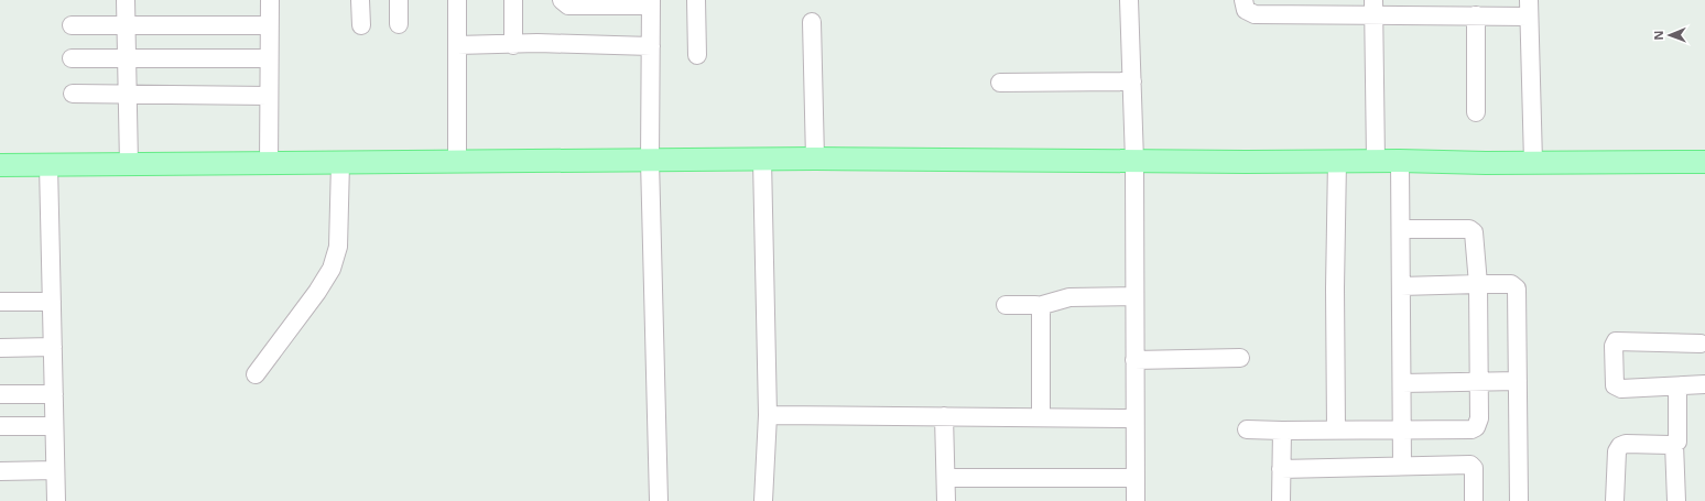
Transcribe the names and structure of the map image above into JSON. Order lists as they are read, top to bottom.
{
  "north": "left"
}
